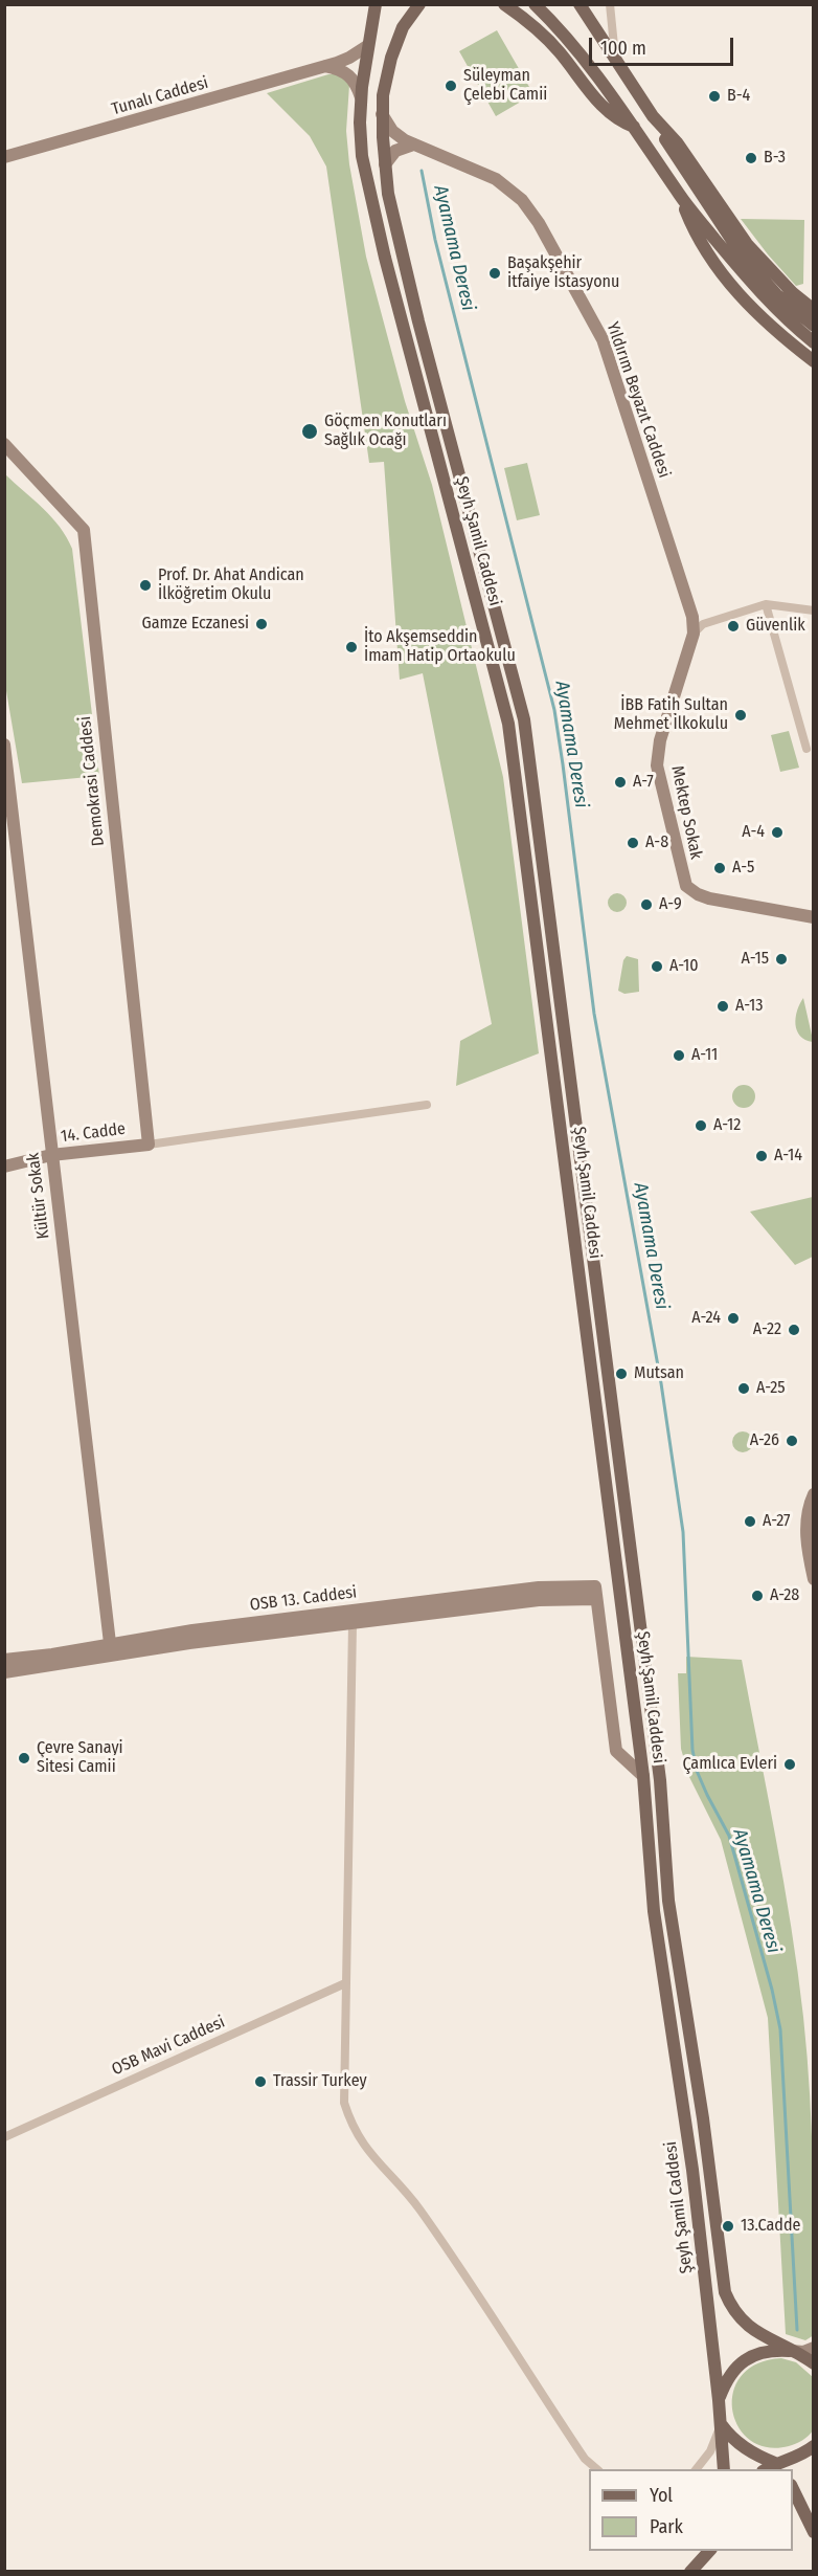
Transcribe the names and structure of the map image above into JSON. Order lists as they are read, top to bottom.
{
  "streets": {
    "main road": ["Şeyh Şamil Caddesi"],
    "street": [
      "Tunalı Caddesi",
      "Yıldırım Beyazıt Caddesi",
      "Demokrasi Caddesi",
      "Mektep Sokak",
      "14. Cadde",
      "Kültür Sokak",
      "OSB 13. Caddesi",
      "OSB Mavi Caddesi"
    ]
  },
  "crossings": [
    ["Tunalı Caddesi", "Şeyh Şamil Caddesi"],
    ["Yıldırım Beyazıt Caddesi", "Şeyh Şamil Caddesi"],
    ["Yıldırım Beyazıt Caddesi", "Mektep Sokak"],
    ["Demokrasi Caddesi", "14. Cadde"],
    ["14. Cadde", "Kültür Sokak"],
    ["Kültür Sokak", "OSB 13. Caddesi"]
  ],
  "water": ["Ayamama Deresi"],
  "places": [
    "Süleyman Çelebi Camii",
    "B-4",
    "B-3",
    "Başakşehir İtfaiye İstasyonu",
    "Göçmen Konutları Sağlık Ocağı",
    "Prof. Dr. Ahat Andican İlköğretim Okulu",
    "Gamze Eczanesi",
    "Güvenlik",
    "İto Akşemseddin İmam Hatip Ortaokulu",
    "İBB Fatih Sultan Mehmet İlkokulu",
    "A-7",
    "A-4",
    "A-8",
    "A-5",
    "A-9",
    "A-15",
    "A-10",
    "A-13",
    "A-11",
    "A-12",
    "A-14",
    "A-24",
    "A-22",
    "Mutsan",
    "A-25",
    "A-26",
    "A-27",
    "A-28",
    "Çevre Sanayi Sitesi Camii",
    "Çamlıca Evleri",
    "Trassir Turkey",
    "13.Cadde"
  ],
  "legend": ["Yol", "Park"],
  "scale_bar": "100 m"
}
